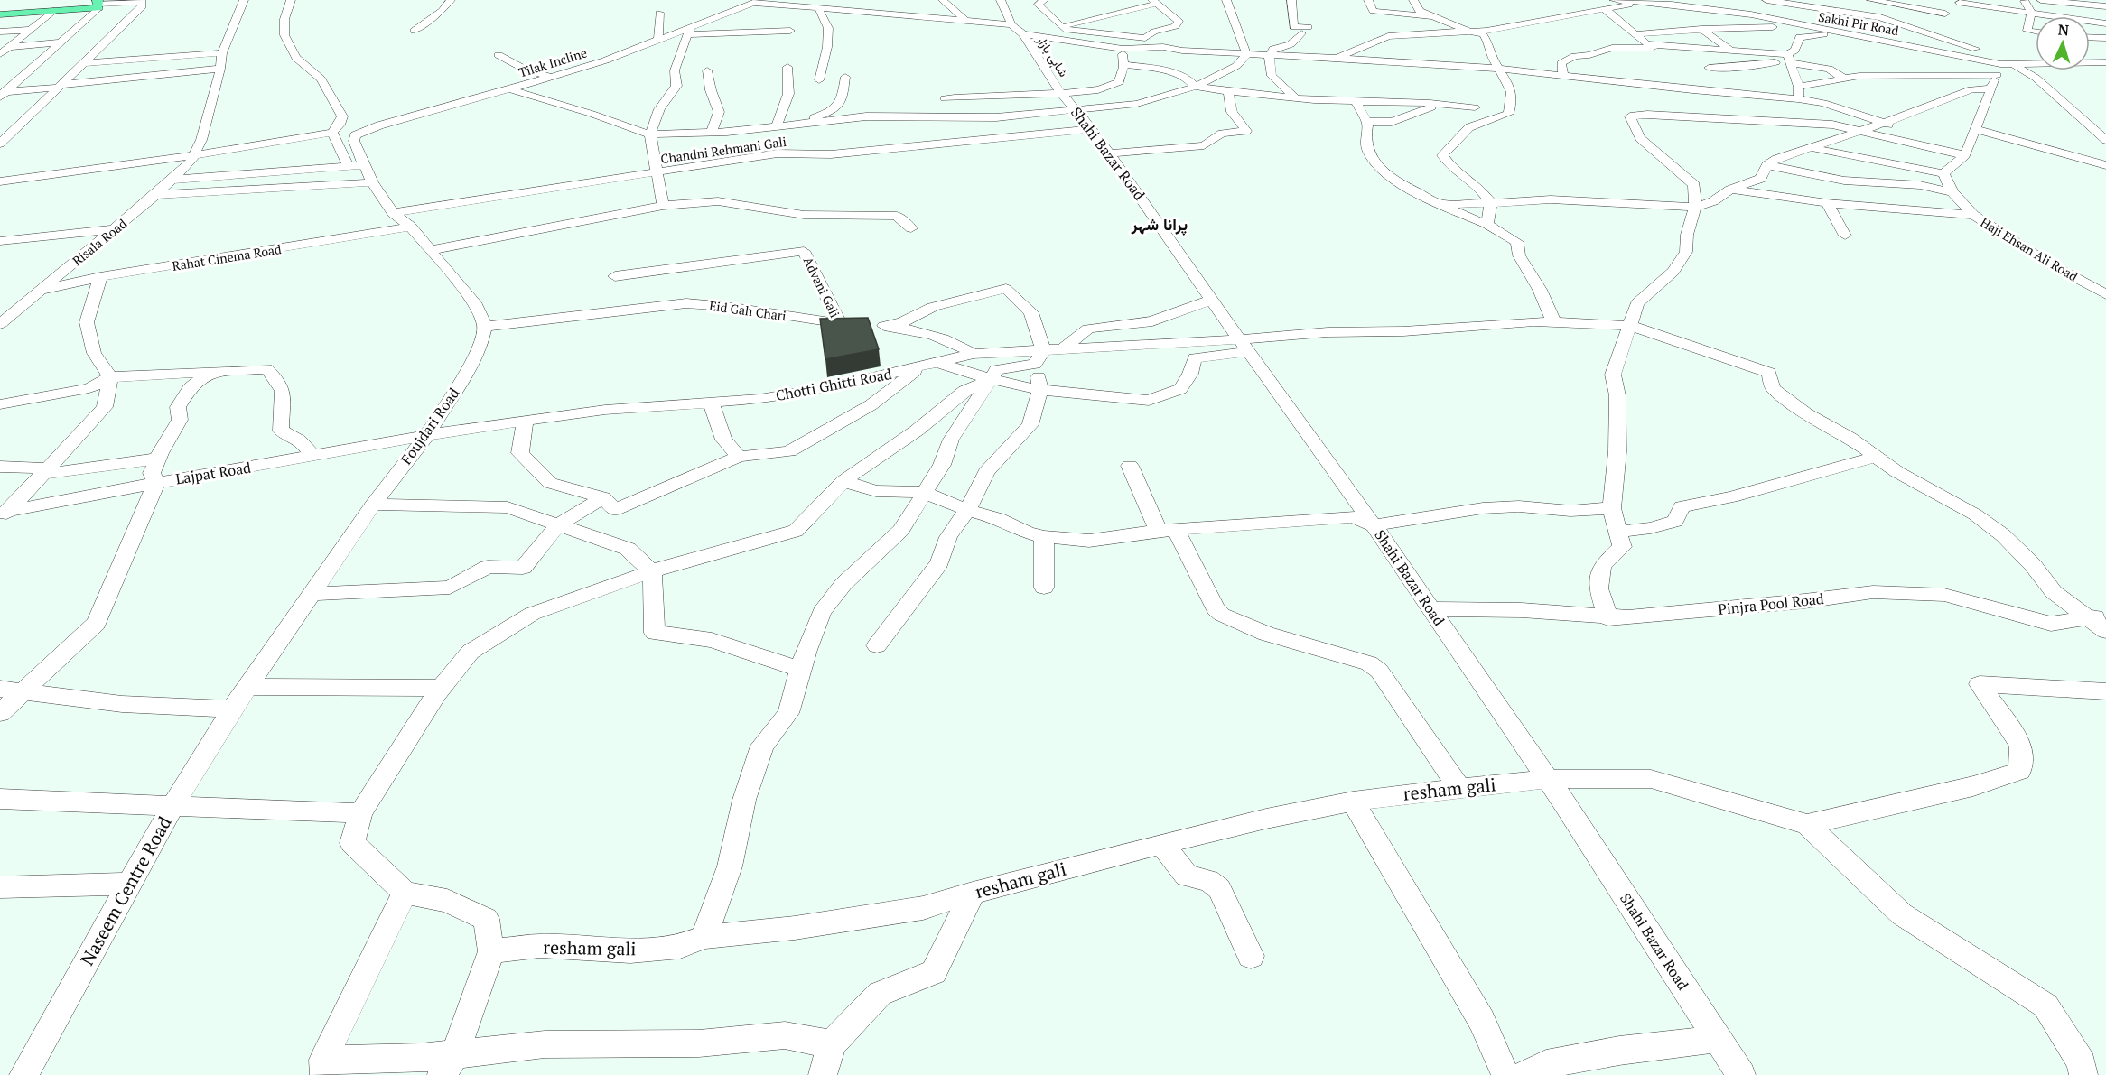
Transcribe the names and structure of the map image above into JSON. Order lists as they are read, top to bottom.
{
  "streets": {
    "street": [
      "Sakhi Pir Road",
      "شاہی بازار",
      "Tilak Incline",
      "Chandni Rehmani Gali",
      "Shahi Bazar Road",
      "Risala Road",
      "Haji Ehsan Ali Road",
      "Rahat Cinema Road",
      "Advani Gali",
      "Eid Gah Chari",
      "Chotti Ghitti Road",
      "Foujdari Road",
      "Lajpat Road",
      "Pinjra Pool Road",
      "resham gali",
      "Naseem Centre Road"
    ]
  },
  "crossings": [
    ["شاہی بازار", "Shahi Bazar Road"],
    ["Chandni Rehmani Gali", "Shahi Bazar Road"],
    ["Shahi Bazar Road", "Chotti Ghitti Road"],
    ["Shahi Bazar Road", "Pinjra Pool Road"],
    ["Shahi Bazar Road", "resham gali"],
    ["Risala Road", "Rahat Cinema Road"],
    ["Advani Gali", "Eid Gah Chari"],
    ["Eid Gah Chari", "Chotti Ghitti Road"],
    ["Eid Gah Chari", "Foujdari Road"],
    ["Chotti Ghitti Road", "Foujdari Road"],
    ["Chotti Ghitti Road", "Lajpat Road"],
    ["Foujdari Road", "Lajpat Road"],
    ["Foujdari Road", "Naseem Centre Road"]
  ],
  "districts": ["پرانا شہر"],
  "north": "top"
}
